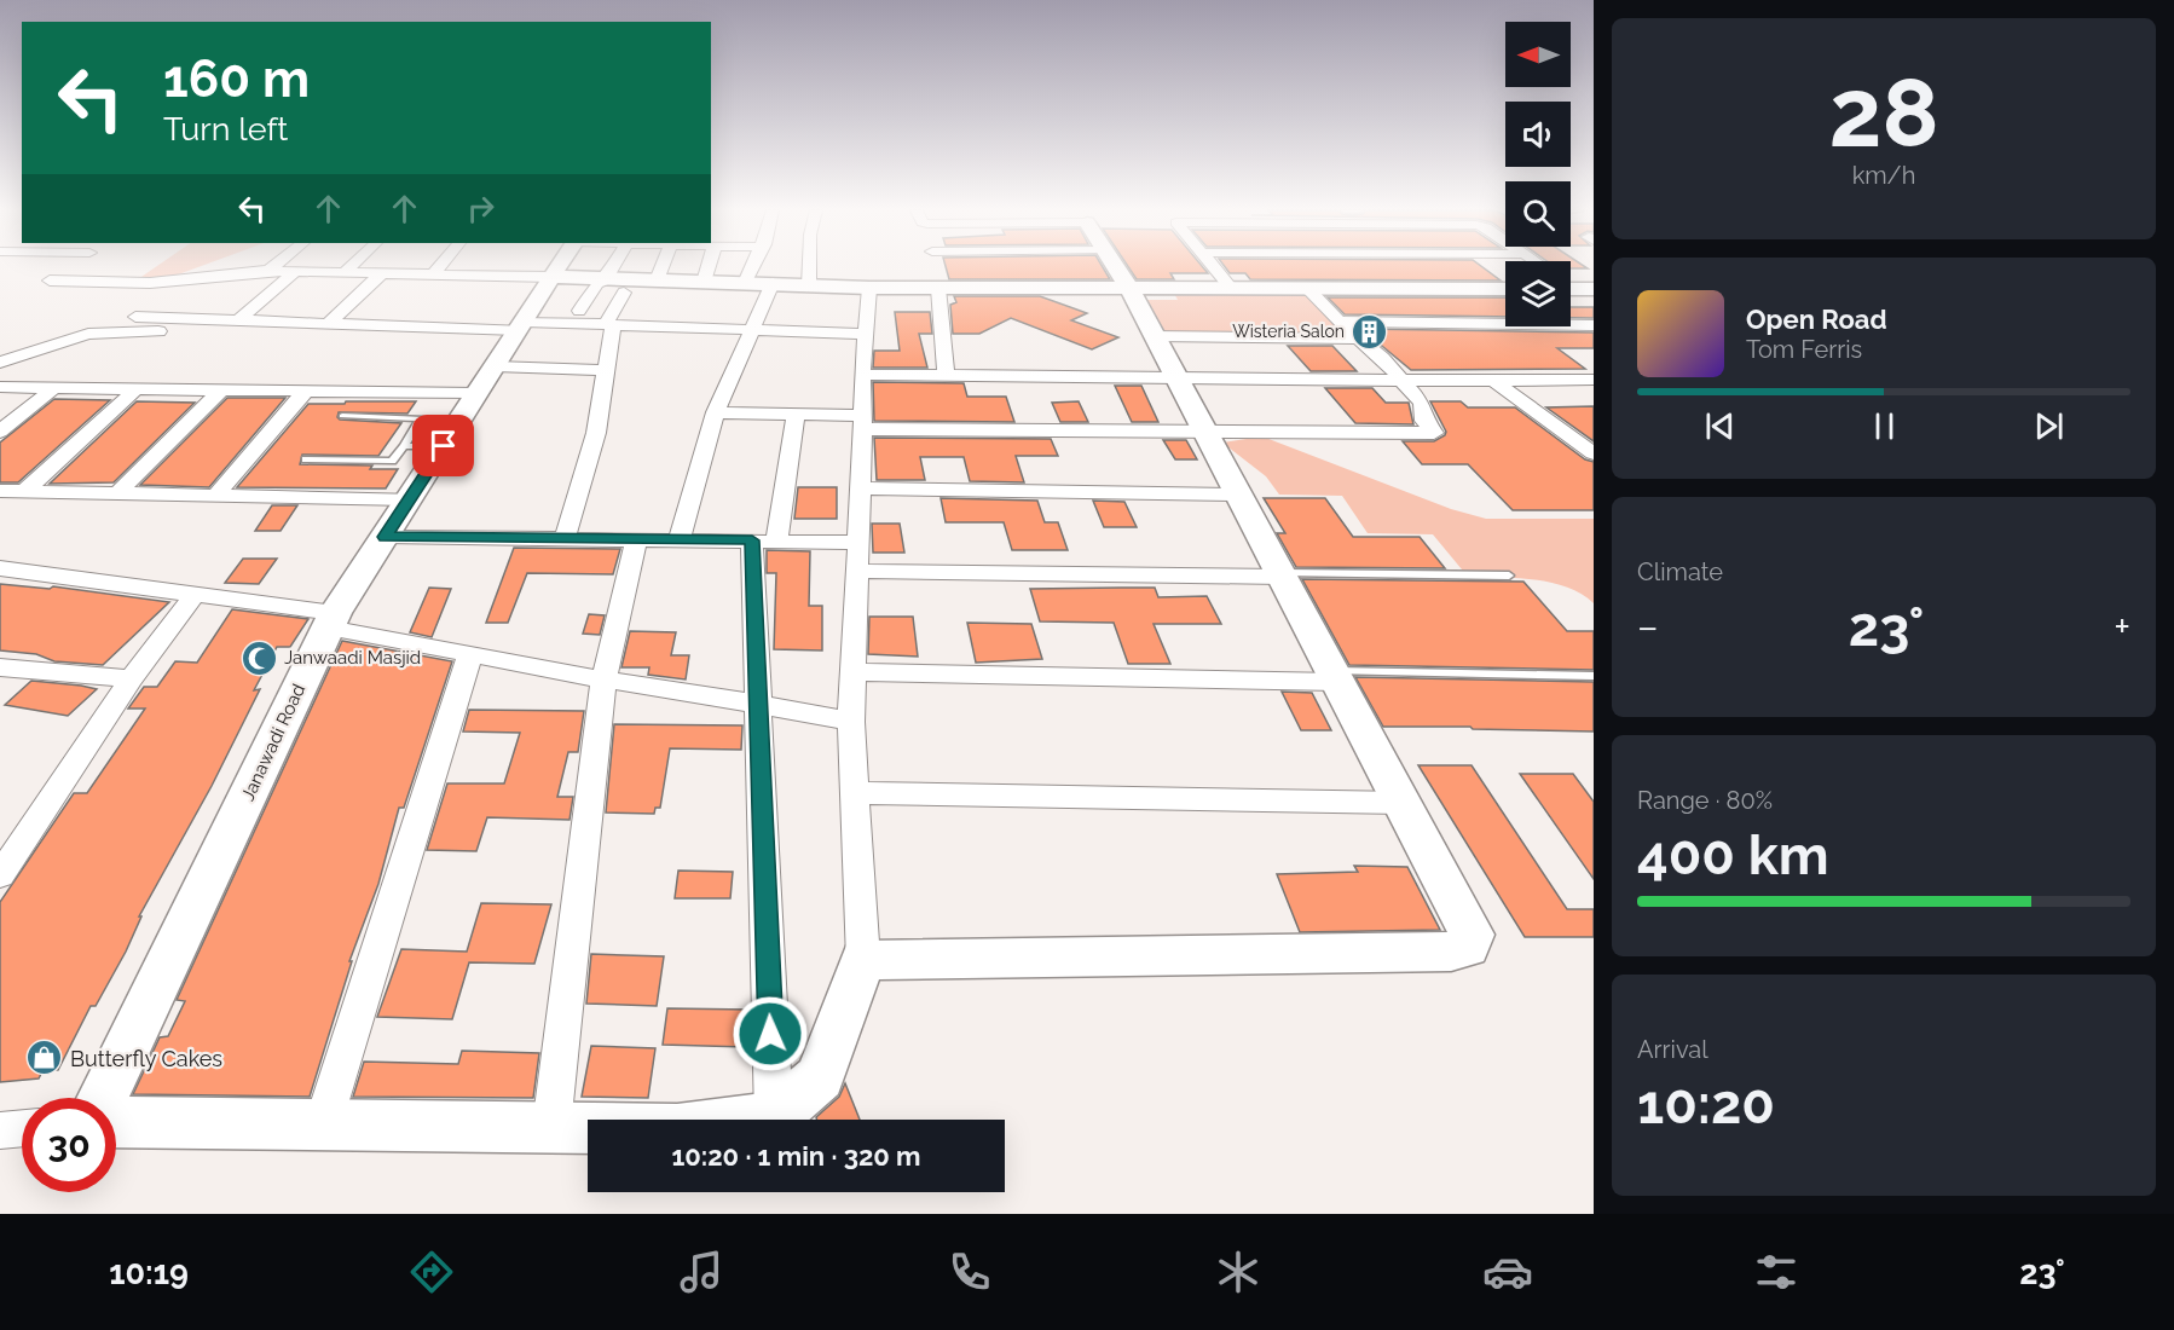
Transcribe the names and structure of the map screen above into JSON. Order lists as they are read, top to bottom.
{
  "streets": {
    "street": ["Janawadi Road"]
  },
  "places": {
    "building": ["Wisteria Salon"],
    "mosque": ["Janwaadi Masjid"],
    "shop": ["Butterfly Cakes"]
  },
  "north": "left",
  "page": {
    "tile": [
      ["28", "km/h"],
      "Climate",
      ["Range · 80%", "400 km"],
      ["Arrival", "10:20"]
    ],
    "turn": ["160 m", "Turn left"],
    "song": ["Open Road", "Tom Ferris"],
    "heat": ["−", "23°", "+"],
    "limit": "30",
    "trip": "10:20 · 1 min · 320 m",
    "tabs": ["10:19", "23°"]
  }
}
